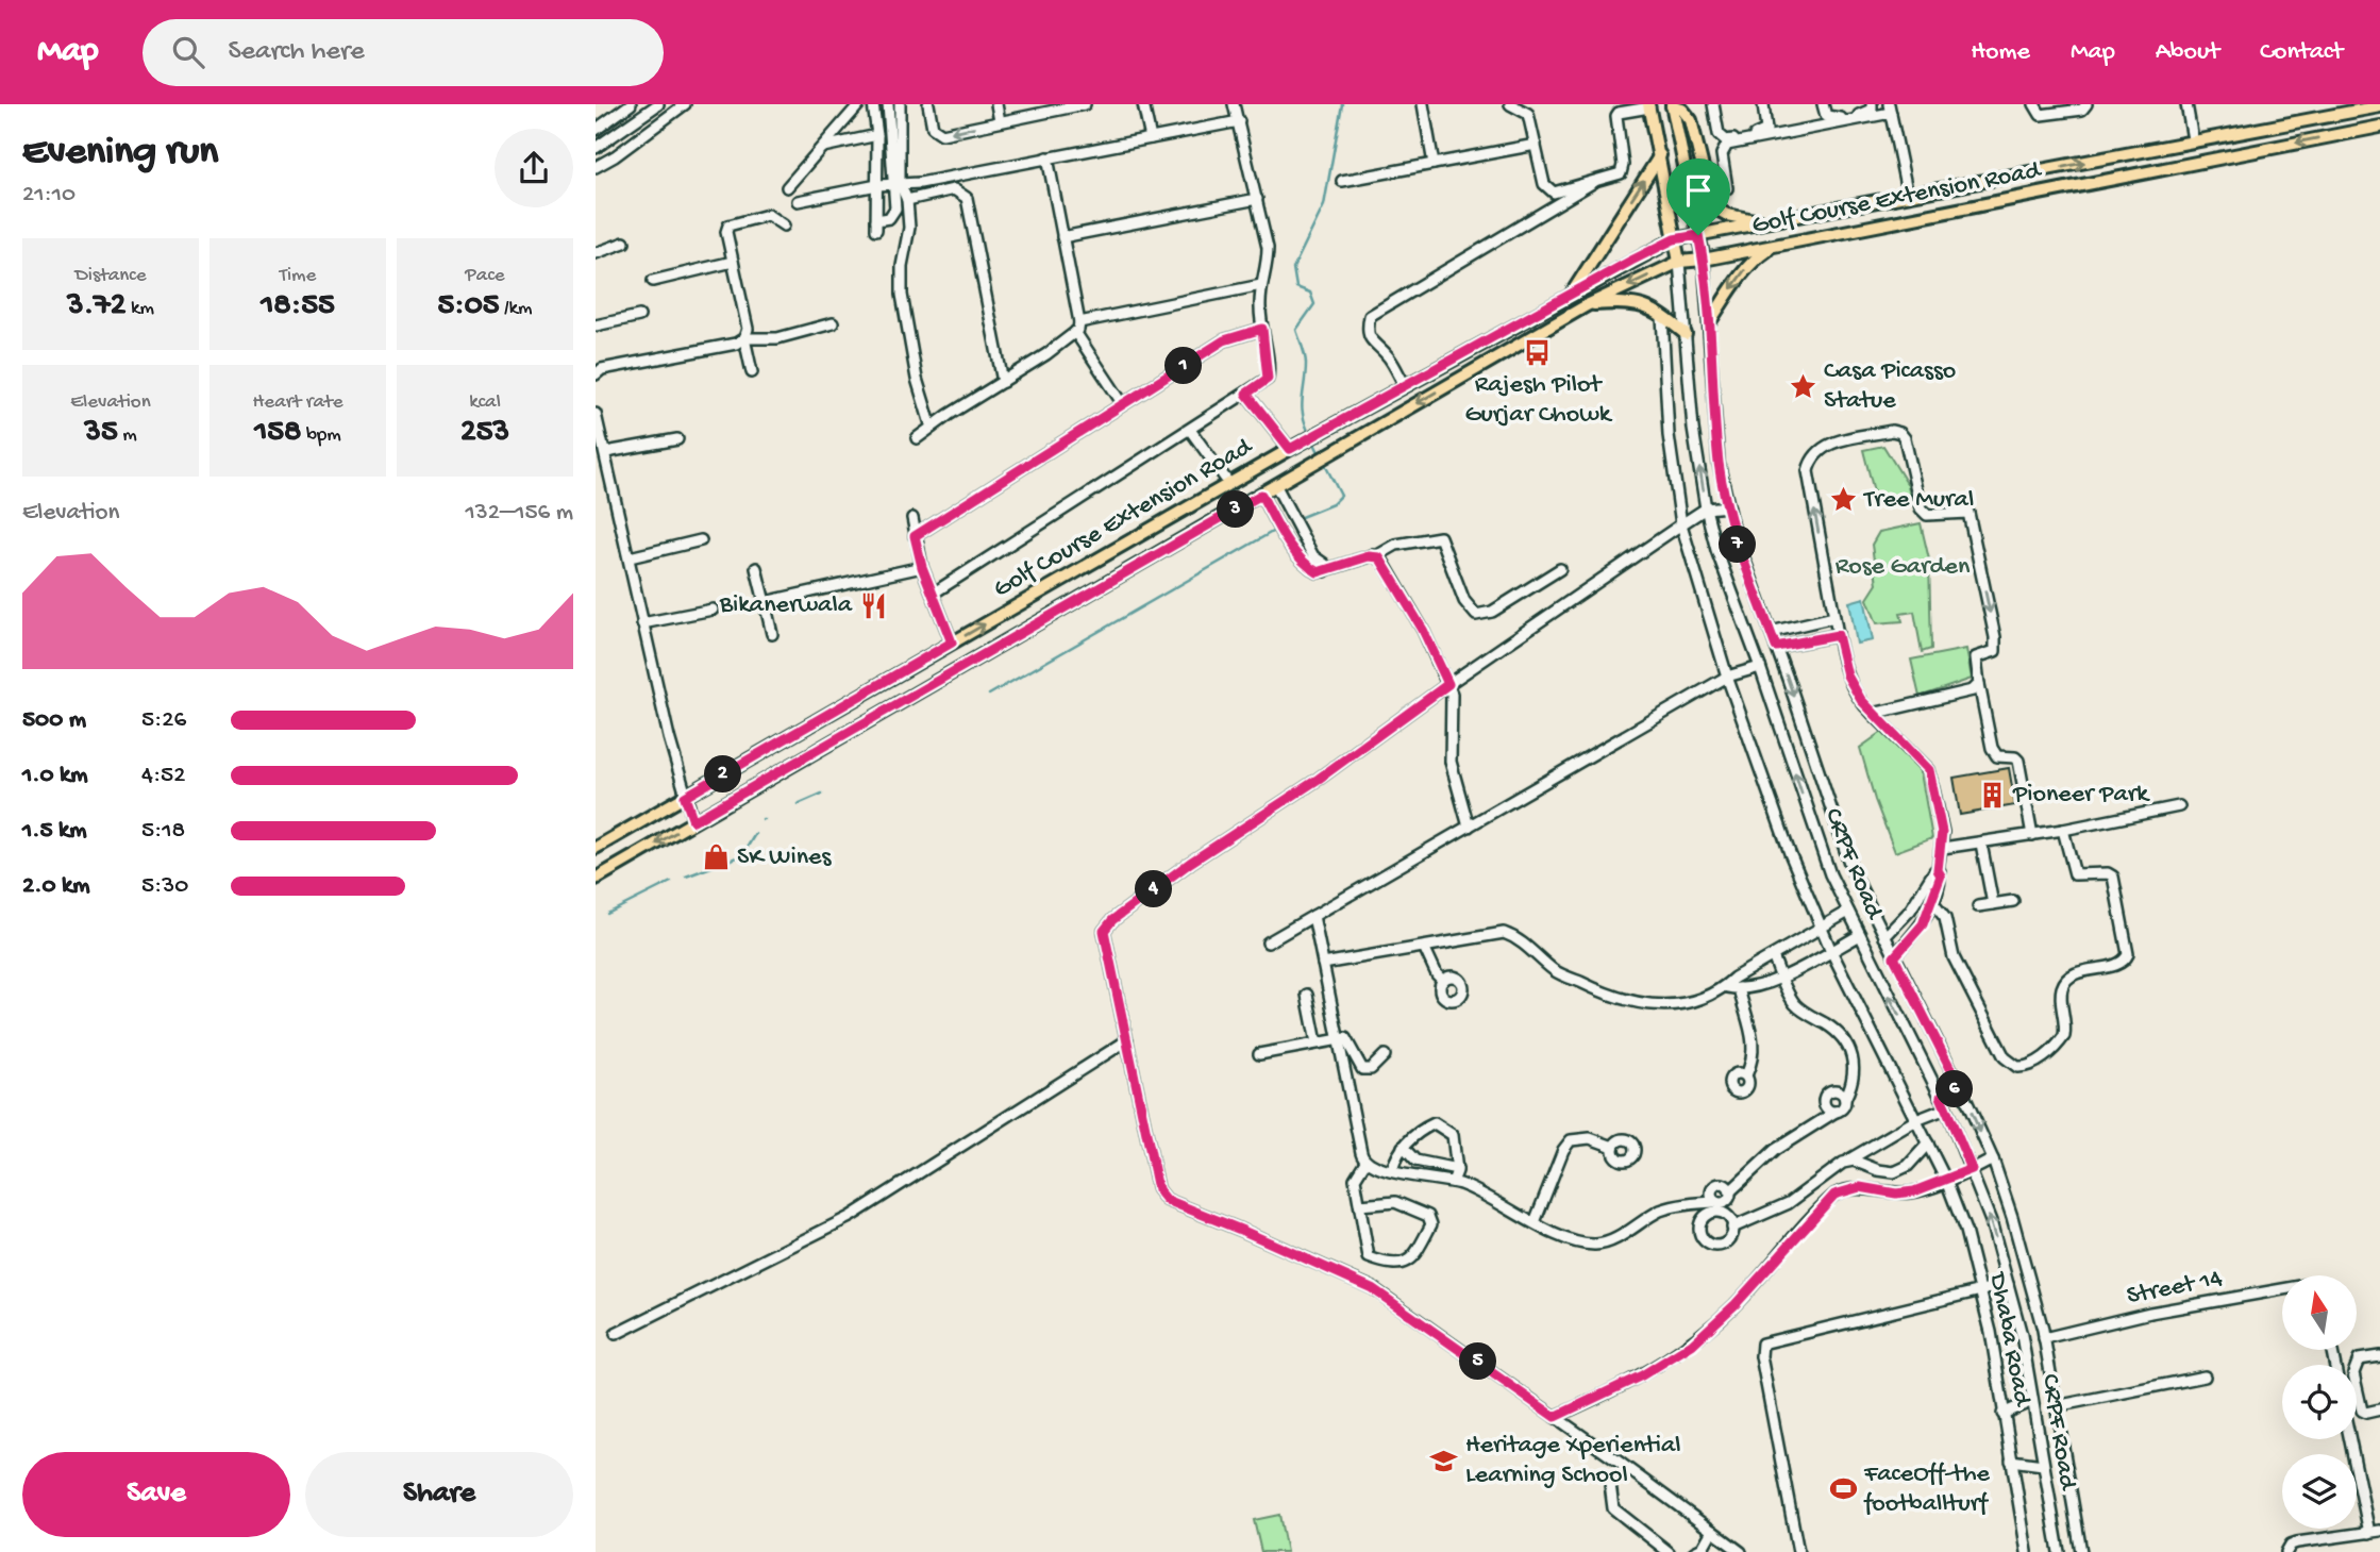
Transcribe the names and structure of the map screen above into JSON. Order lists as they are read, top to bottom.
{
  "streets": {
    "main road": ["Golf Course Extension Road"],
    "street": ["CRPF Road", "Street 14", "Dhaba Road"]
  },
  "crossings": [
    ["Golf Course Extension Road", "CRPF Road"]
  ],
  "parks": ["Rose Garden"],
  "places": {
    "bus stop": ["Rajesh Pilot Gurjar Chowk"],
    "place": ["Casa Picasso Statue", "Tree Mural"],
    "restaurant": ["Bikanerwala"],
    "building": ["Pioneer Park"],
    "shop": ["SK Wines"],
    "school or university": ["Heritage Xperiential Learning School"],
    "sports": ["FaceOff-the footballturf"]
  },
  "north": "top",
  "page": {
    "header": "Map",
    "search": "Search here",
    "nav": [
      "Home",
      "Map",
      "About",
      "Contact"
    ],
    "heading": ["Evening run", "21:10"],
    "stats": [
      ["Distance", "3.72 km"],
      ["Time", "18:55"],
      ["Pace", "5:05 /km"],
      ["Elevation", "35 m"],
      ["Heart rate", "158 bpm"],
      ["kcal", "253"]
    ],
    "pins": [
      "1",
      "3",
      "7",
      "2",
      "4",
      "6",
      "5"
    ],
    "chart": ["Elevation", "132–156 m"],
    "list": [
      {
        "name": "500 m",
        "note": "5:26"
      },
      {
        "name": "1.0 km",
        "note": "4:52"
      },
      {
        "name": "1.5 km",
        "note": "5:18"
      },
      {
        "name": "2.0 km",
        "note": "5:30"
      }
    ],
    "buttons": ["Save", "Share"]
  }
}
